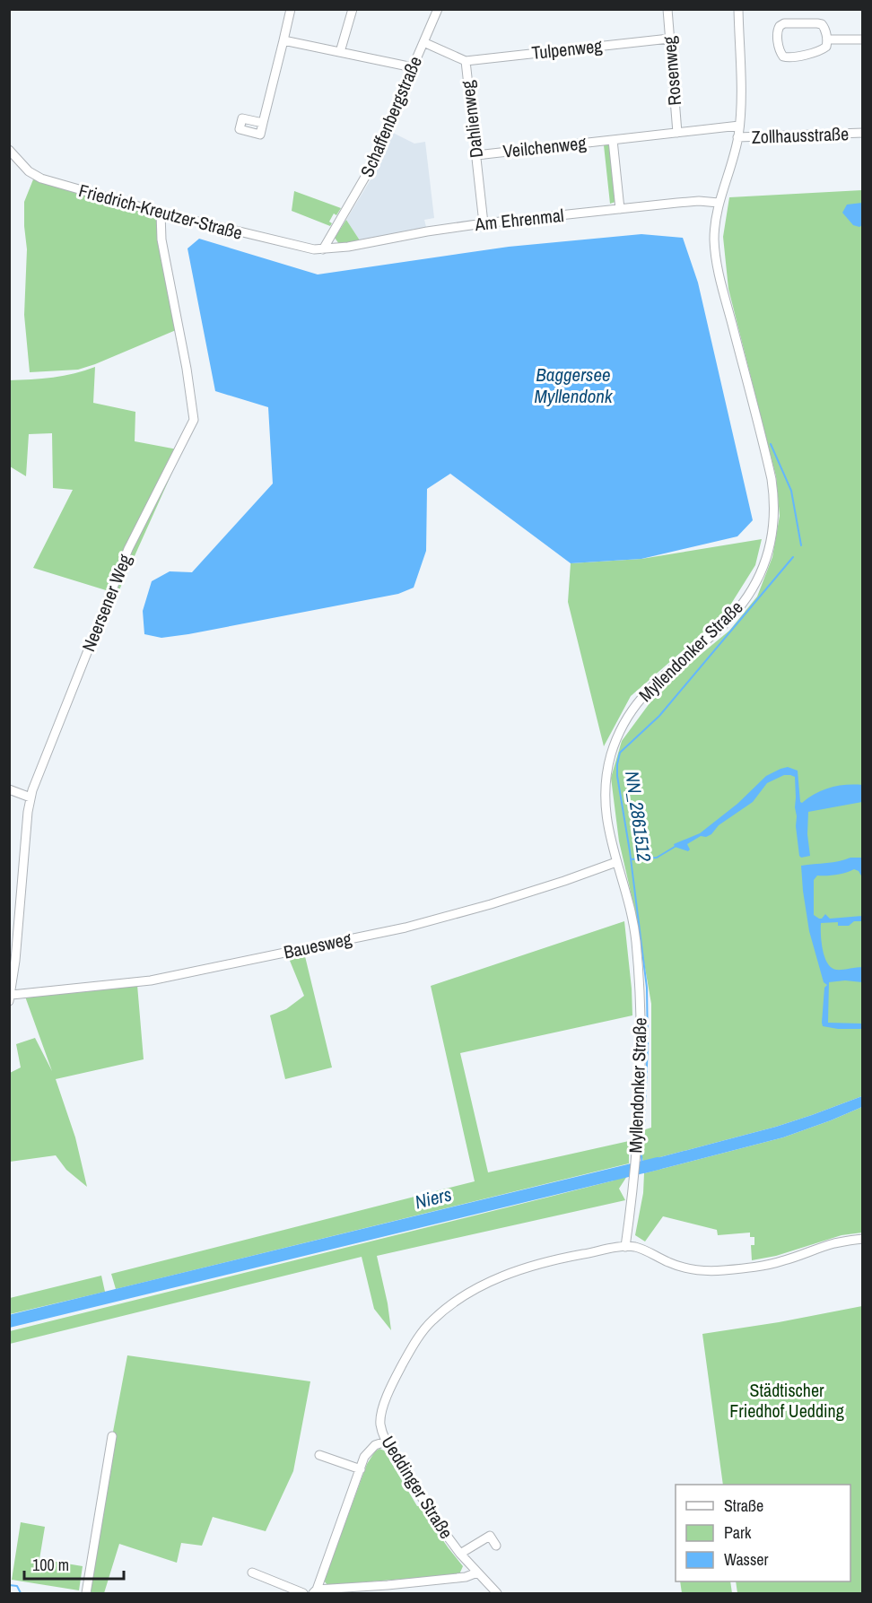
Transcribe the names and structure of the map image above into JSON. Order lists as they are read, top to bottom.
{
  "streets": {
    "street": [
      "Tulpenweg",
      "Rosenweg",
      "Schaffenbergstraße",
      "Dahlienweg",
      "Zollhausstraße",
      "Veilchenweg",
      "Friedrich-Kreutzer-Straße",
      "Am Ehrenmal",
      "Neersener Weg",
      "Myllendonker Straße",
      "Bauesweg",
      "Ueddinger Straße"
    ]
  },
  "crossings": [
    ["Tulpenweg", "Rosenweg"],
    ["Tulpenweg", "Dahlienweg"],
    ["Rosenweg", "Veilchenweg"],
    ["Schaffenbergstraße", "Dahlienweg"],
    ["Schaffenbergstraße", "Friedrich-Kreutzer-Straße"],
    ["Schaffenbergstraße", "Am Ehrenmal"],
    ["Dahlienweg", "Veilchenweg"],
    ["Dahlienweg", "Am Ehrenmal"],
    ["Zollhausstraße", "Myllendonker Straße"],
    ["Veilchenweg", "Myllendonker Straße"],
    ["Friedrich-Kreutzer-Straße", "Am Ehrenmal"],
    ["Friedrich-Kreutzer-Straße", "Neersener Weg"],
    ["Am Ehrenmal", "Myllendonker Straße"],
    ["Neersener Weg", "Bauesweg"],
    ["Myllendonker Straße", "Bauesweg"],
    ["Myllendonker Straße", "Ueddinger Straße"]
  ],
  "water": ["Baggersee Myllendonk", "NN_2861512", "Niers"],
  "parks": ["Städtischer Friedhof Uedding"],
  "legend": ["Straße", "Park", "Wasser"],
  "scale_bar": "100 m"
}
